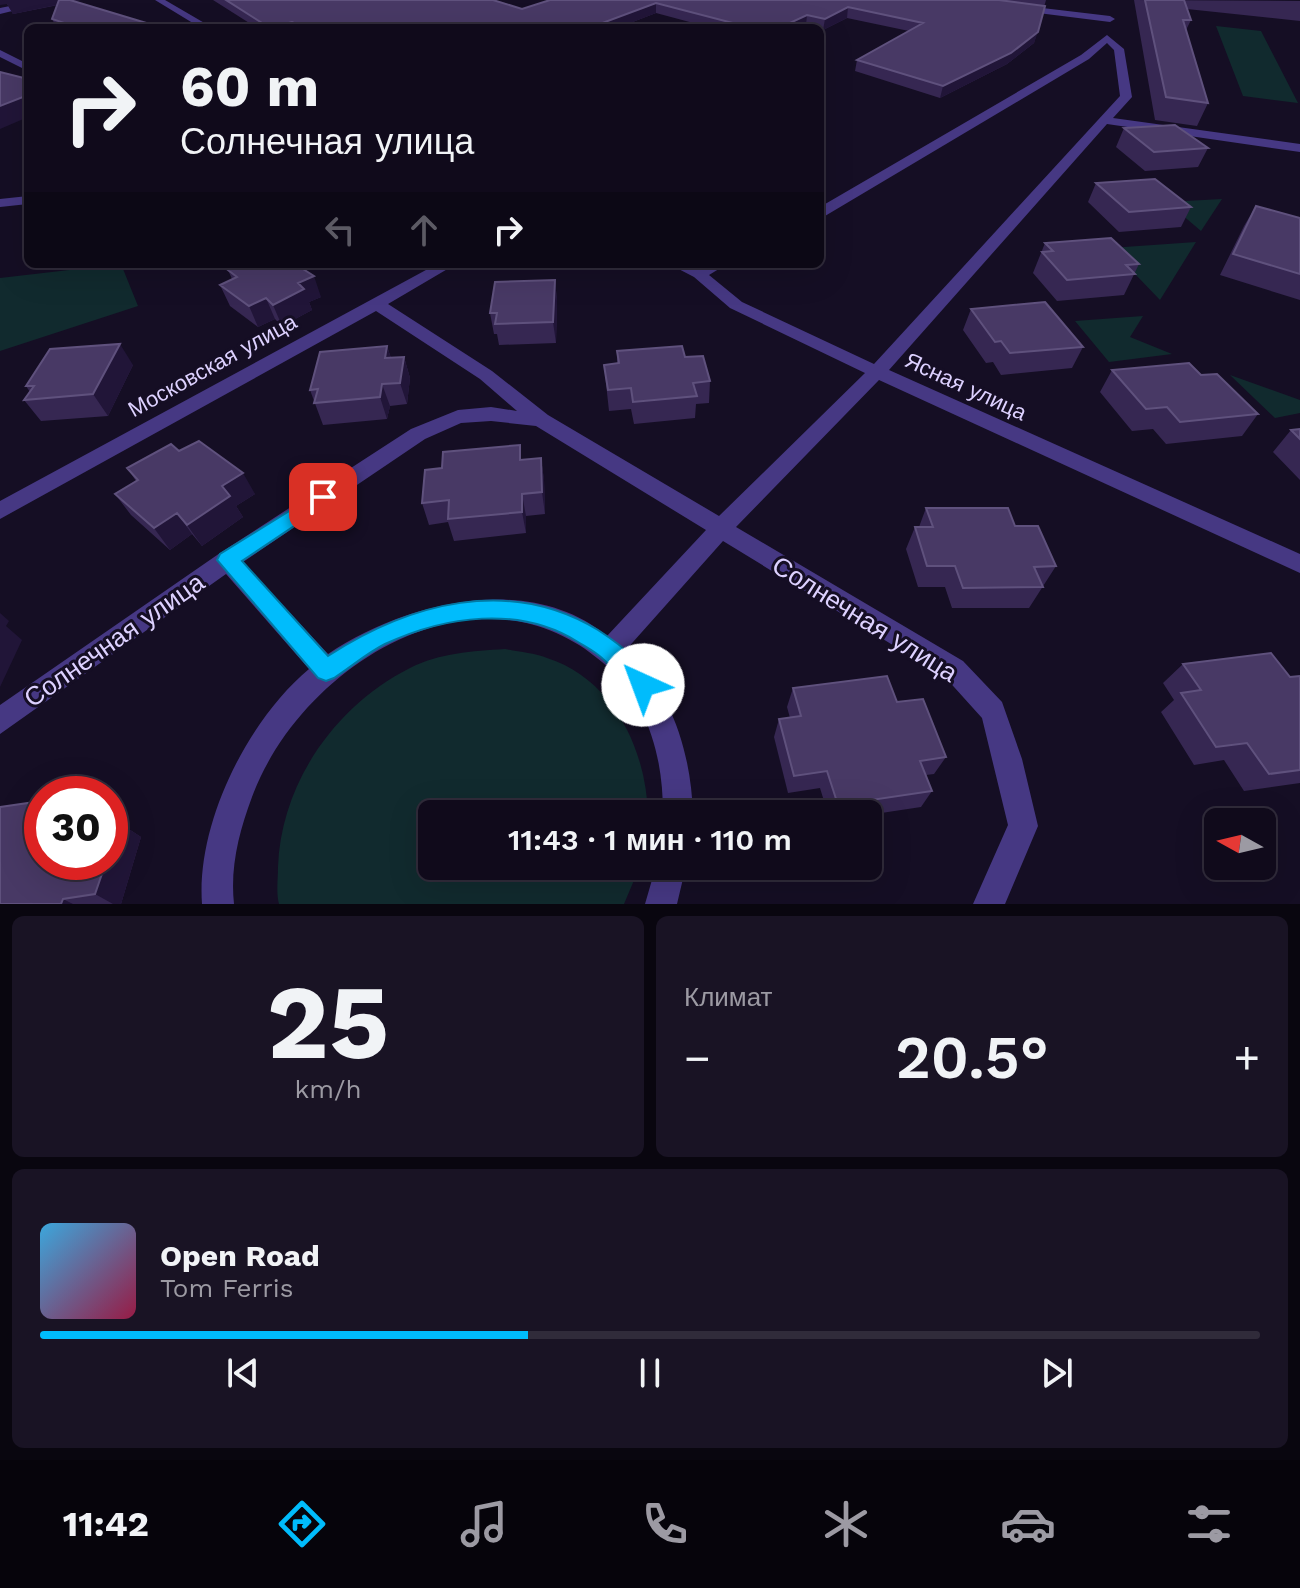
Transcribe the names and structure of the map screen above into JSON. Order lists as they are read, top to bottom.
{
  "streets": {
    "street": ["Московская улица", "Ясная улица", "Солнечная улица"]
  },
  "crossings": [
    ["Московская улица", "Солнечная улица"]
  ],
  "north": "left",
  "page": {
    "turn": ["60 m", "Солнечная улица"],
    "limit": "30",
    "trip": "11:43 · 1 мин · 110 m",
    "tile": [
      ["25", "km/h"],
      "Климат"
    ],
    "heat": ["−", "20.5°", "+"],
    "song": ["Open Road", "Tom Ferris"],
    "tabs": "11:42"
  }
}
